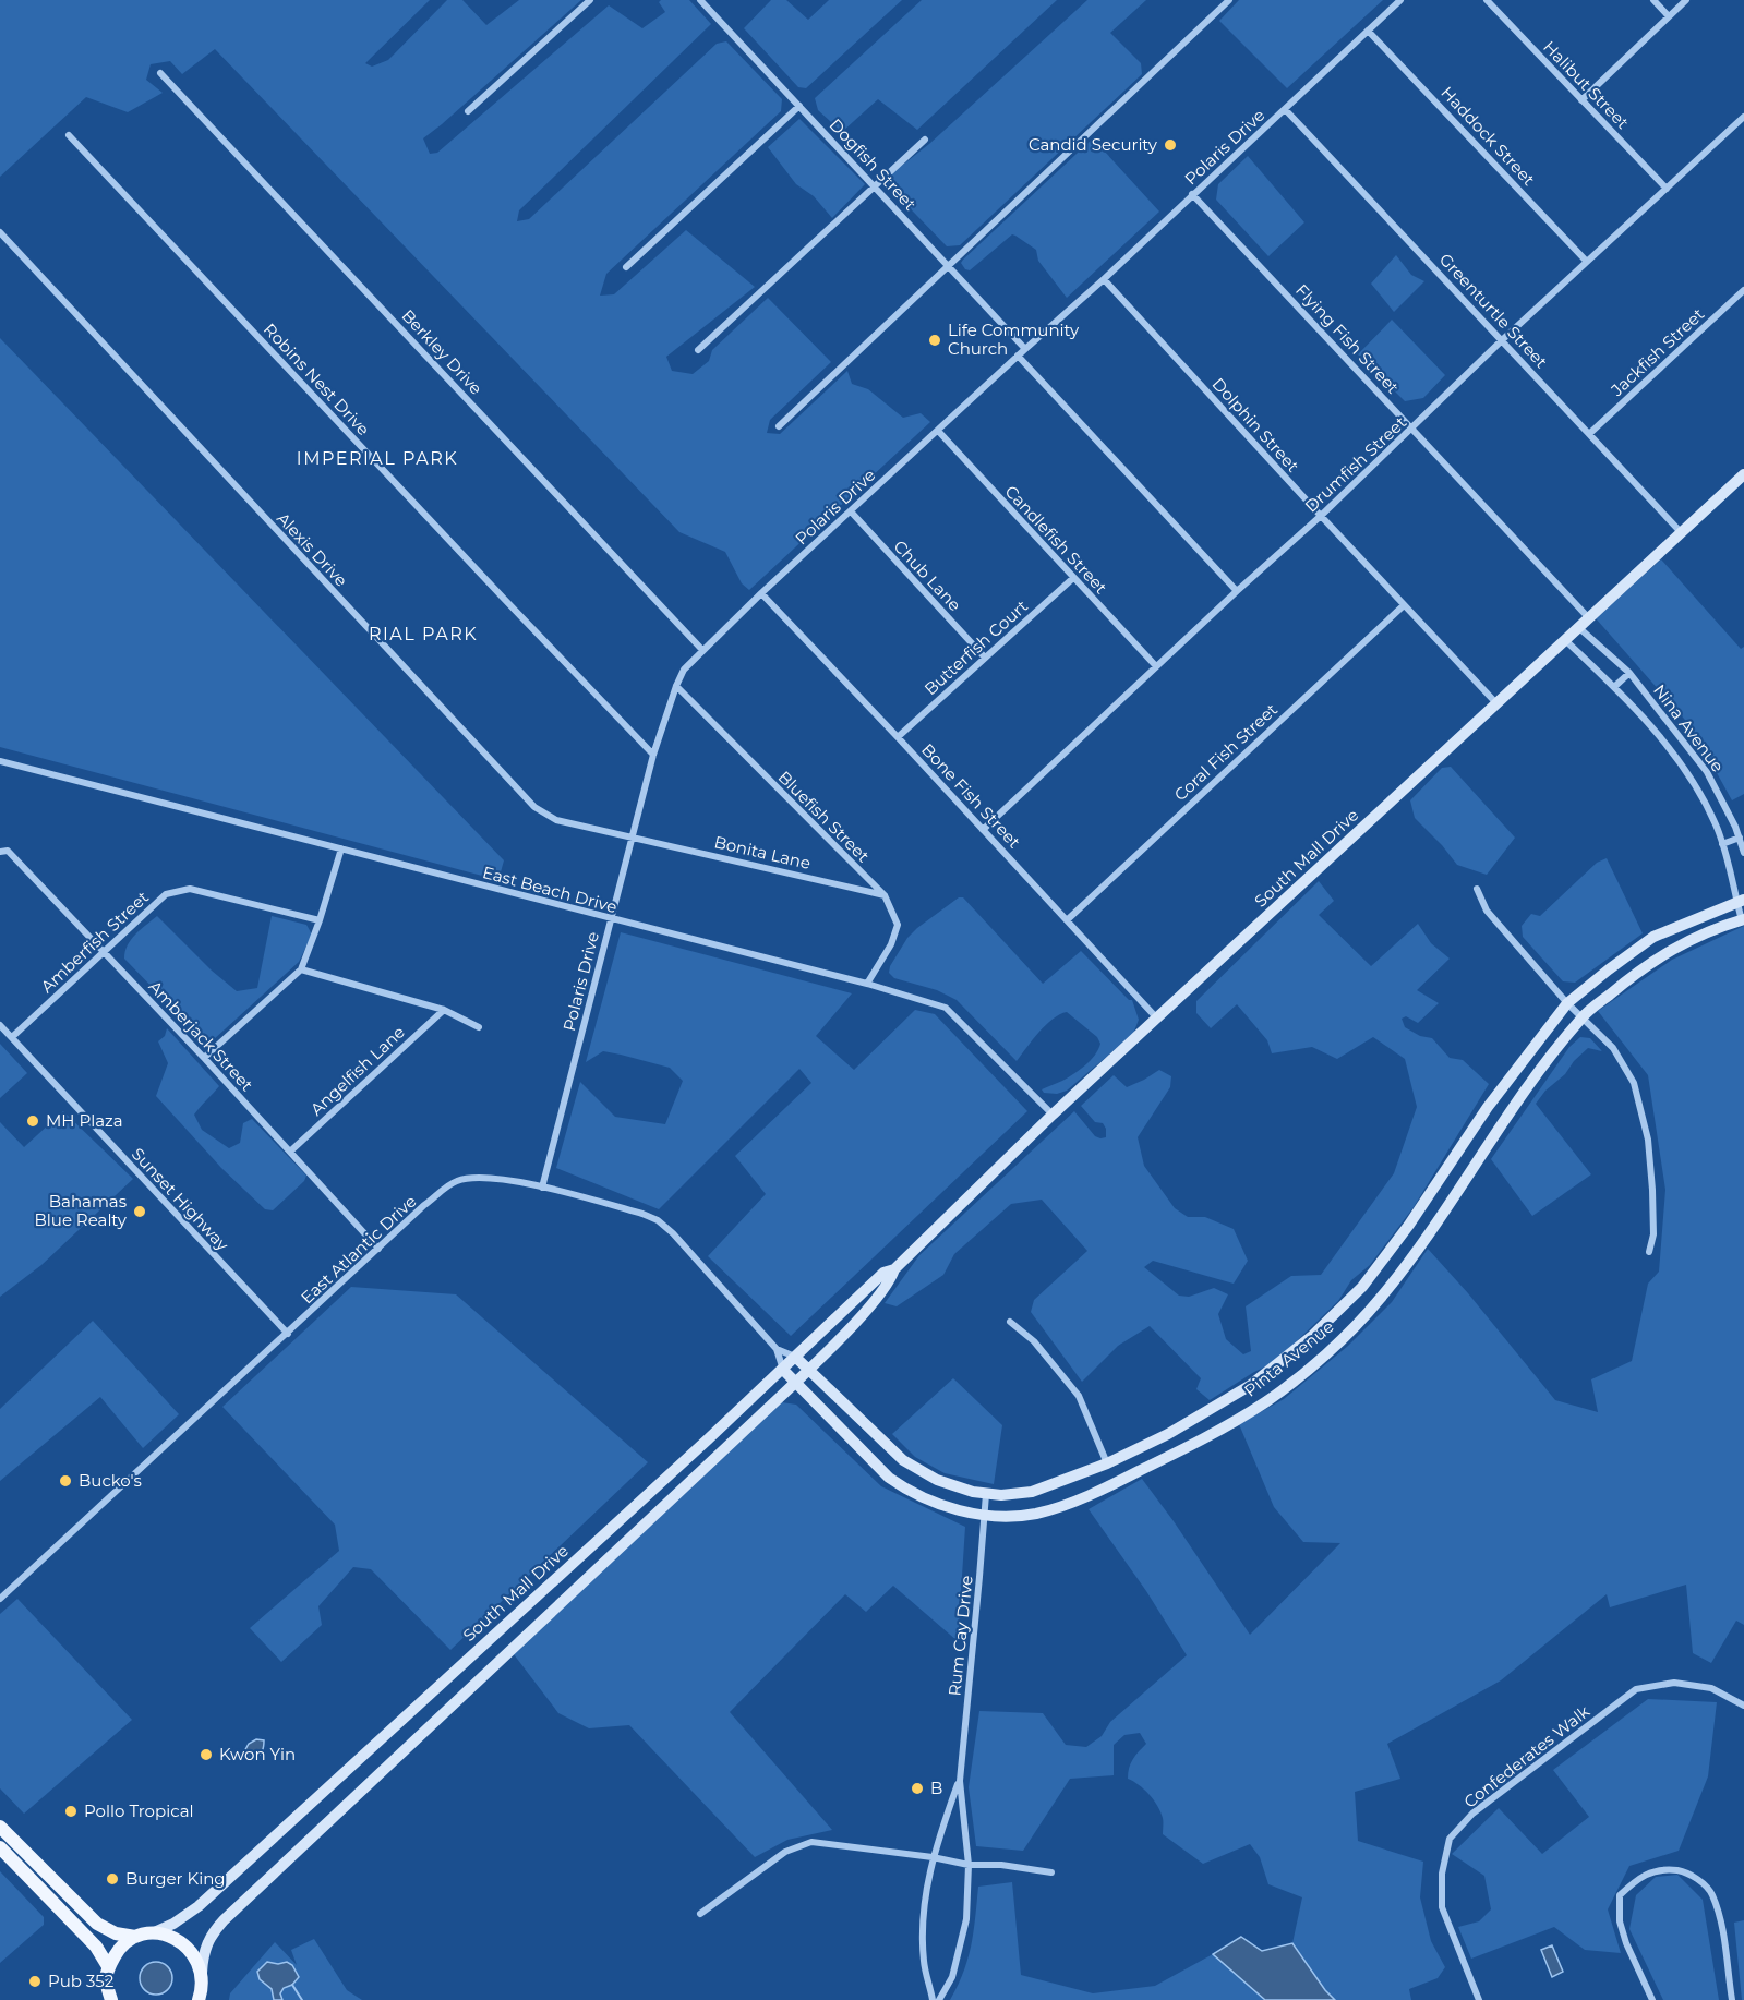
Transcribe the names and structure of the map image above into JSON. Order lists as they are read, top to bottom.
{
  "streets": {
    "street": [
      "Halibut Street",
      "Haddock Street",
      "Polaris Drive",
      "Dogfish Street",
      "Greenturtle Street",
      "Flying Fish Street",
      "Berkley Drive",
      "Jackfish Street",
      "Robins Nest Drive",
      "Dolphin Street",
      "Drumfish Street",
      "Candlefish Street",
      "Alexis Drive",
      "Chub Lane",
      "Butterfish Court",
      "Nina Avenue",
      "Coral Fish Street",
      "Bone Fish Street",
      "Bluefish Street",
      "Bonita Lane",
      "South Mall Drive",
      "East Beach Drive",
      "Amberfish Street",
      "Amberjack Street",
      "Angelfish Lane",
      "Sunset Highway",
      "East Atlantic Drive",
      "Pinta Avenue",
      "Rum Cay Drive",
      "Confederates Walk"
    ]
  },
  "crossings": [
    ["Halibut Street", "Drumfish Street"],
    ["Haddock Street", "Polaris Drive"],
    ["Haddock Street", "Drumfish Street"],
    ["Polaris Drive", "Dogfish Street"],
    ["Polaris Drive", "Greenturtle Street"],
    ["Polaris Drive", "Flying Fish Street"],
    ["Polaris Drive", "Berkley Drive"],
    ["Polaris Drive", "Robins Nest Drive"],
    ["Polaris Drive", "Dolphin Street"],
    ["Polaris Drive", "Candlefish Street"],
    ["Polaris Drive", "Alexis Drive"],
    ["Polaris Drive", "Chub Lane"],
    ["Polaris Drive", "Bone Fish Street"],
    ["Polaris Drive", "Bluefish Street"],
    ["Polaris Drive", "Bonita Lane"],
    ["Polaris Drive", "East Beach Drive"],
    ["Polaris Drive", "East Atlantic Drive"],
    ["Greenturtle Street", "Jackfish Street"],
    ["Greenturtle Street", "Drumfish Street"],
    ["Greenturtle Street", "South Mall Drive"],
    ["Flying Fish Street", "Drumfish Street"],
    ["Flying Fish Street", "South Mall Drive"],
    ["Dolphin Street", "Drumfish Street"],
    ["Dolphin Street", "Coral Fish Street"],
    ["Dolphin Street", "South Mall Drive"],
    ["Drumfish Street", "Candlefish Street"],
    ["Drumfish Street", "Bone Fish Street"],
    ["Candlefish Street", "Butterfish Court"],
    ["Alexis Drive", "Bonita Lane"],
    ["Chub Lane", "Butterfish Court"],
    ["Butterfish Court", "Bone Fish Street"],
    ["Nina Avenue", "South Mall Drive"],
    ["Nina Avenue", "Pinta Avenue"],
    ["Coral Fish Street", "Bone Fish Street"],
    ["Bone Fish Street", "South Mall Drive"],
    ["Bluefish Street", "Bonita Lane"],
    ["Bluefish Street", "East Beach Drive"],
    ["South Mall Drive", "East Beach Drive"],
    ["South Mall Drive", "East Atlantic Drive"],
    ["South Mall Drive", "Pinta Avenue"],
    ["Amberfish Street", "Amberjack Street"],
    ["Amberfish Street", "Sunset Highway"],
    ["Amberjack Street", "Angelfish Lane"],
    ["Amberjack Street", "East Atlantic Drive"],
    ["Sunset Highway", "East Atlantic Drive"],
    ["East Atlantic Drive", "Pinta Avenue"],
    ["Pinta Avenue", "Rum Cay Drive"]
  ],
  "districts": ["IMPERIAL PARK", "RIAL PARK"],
  "places": [
    "Candid Security",
    "Life Community Church",
    "MH Plaza",
    "Bahamas Blue Realty",
    "Bucko's",
    "Kwon Yin",
    "B",
    "Pollo Tropical",
    "Burger King",
    "Pub 352"
  ]
}
